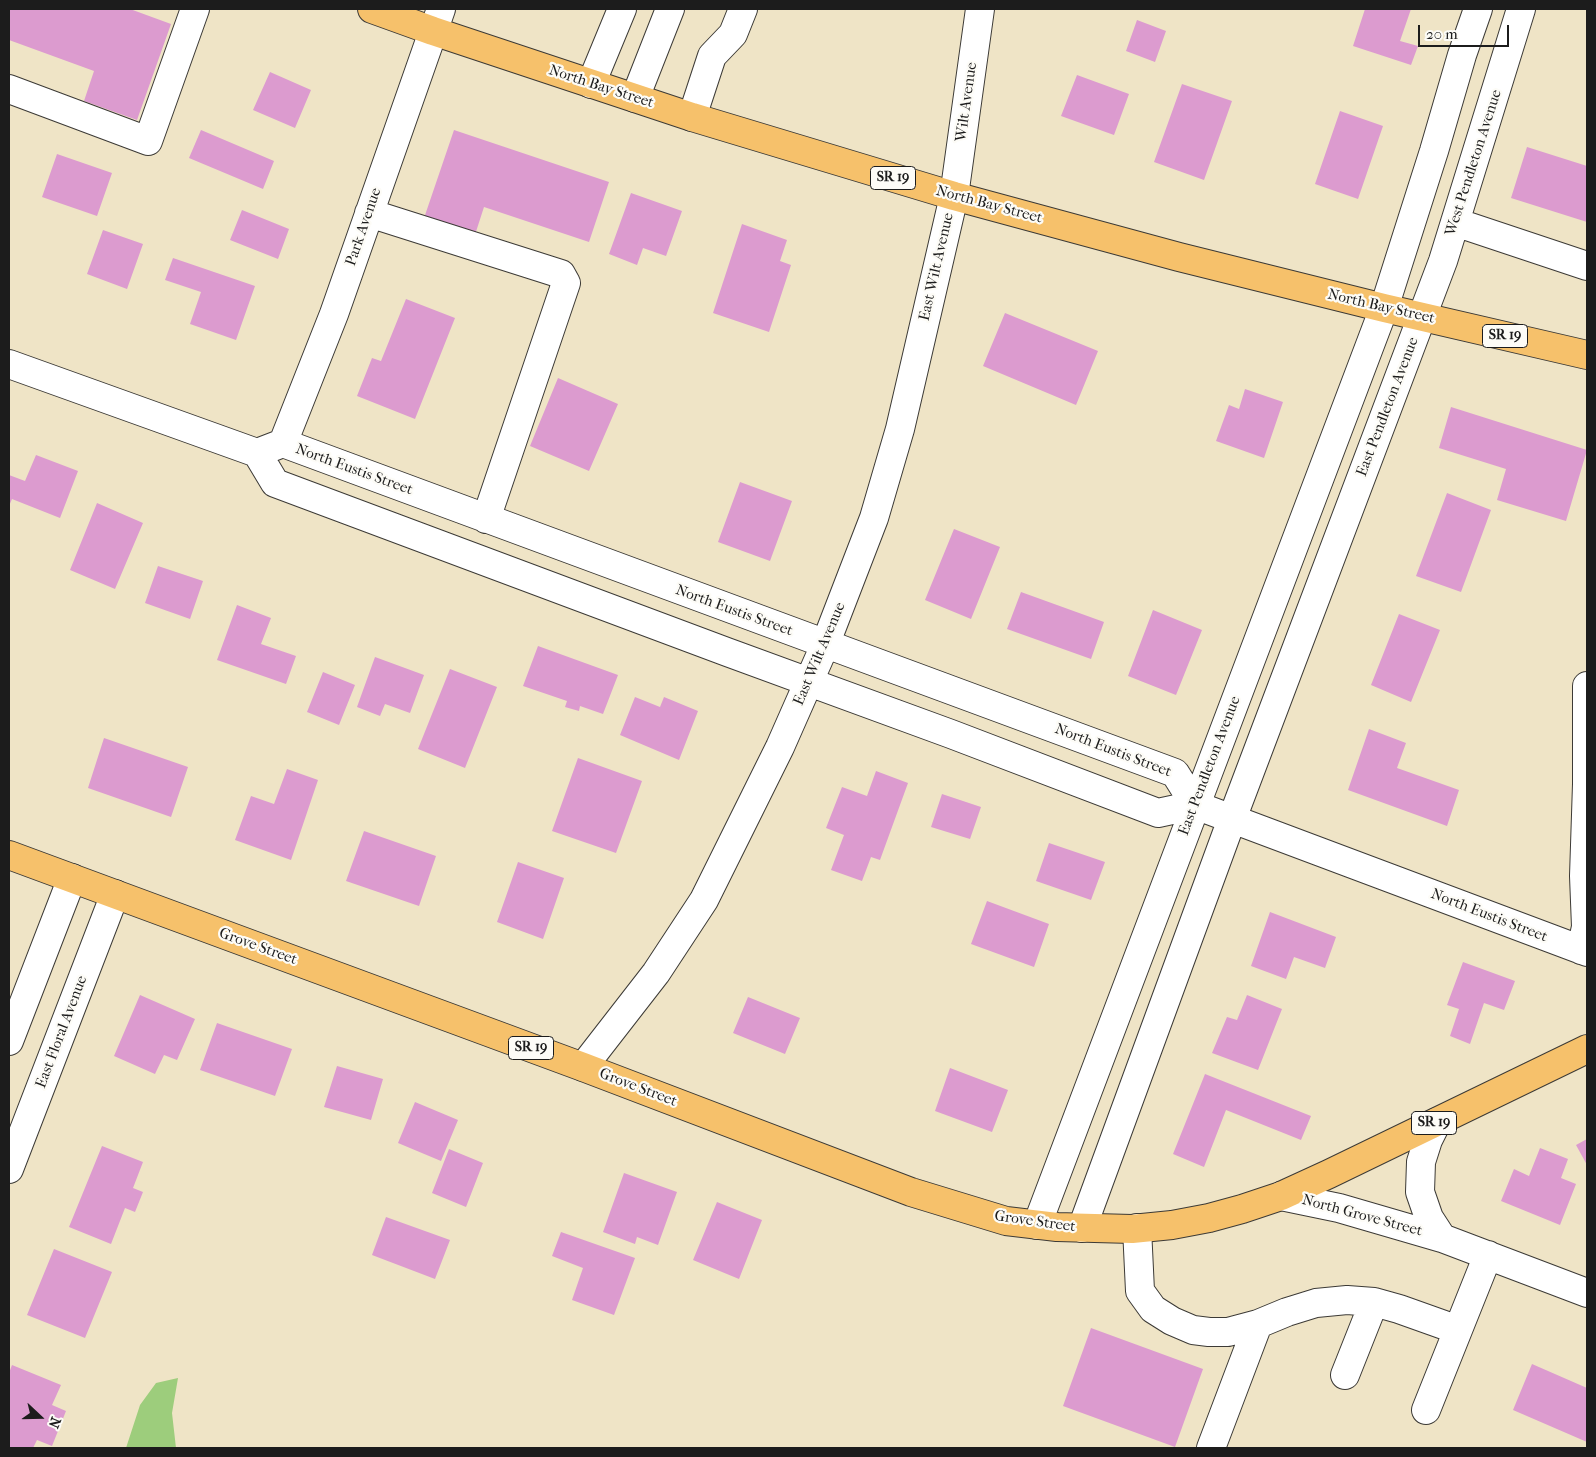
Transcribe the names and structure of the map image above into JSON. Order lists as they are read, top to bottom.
{
  "streets": {
    "main road": ["North Bay Street", "SR 19", "Grove Street"],
    "street": [
      "Wilt Avenue",
      "West Pendleton Avenue",
      "Park Avenue",
      "East Wilt Avenue",
      "East Pendleton Avenue",
      "North Eustis Street",
      "East Floral Avenue",
      "North Grove Street"
    ]
  },
  "crossings": [
    ["North Bay Street", "Wilt Avenue"],
    ["North Bay Street", "West Pendleton Avenue"],
    ["North Bay Street", "Park Avenue"],
    ["North Bay Street", "East Wilt Avenue"],
    ["North Bay Street", "East Pendleton Avenue"],
    ["Wilt Avenue", "East Wilt Avenue"],
    ["West Pendleton Avenue", "East Pendleton Avenue"],
    ["SR 19", "Grove Street"],
    ["SR 19", "North Grove Street"],
    ["Park Avenue", "North Eustis Street"],
    ["East Wilt Avenue", "North Eustis Street"],
    ["East Wilt Avenue", "Grove Street"],
    ["East Pendleton Avenue", "North Eustis Street"],
    ["East Pendleton Avenue", "Grove Street"],
    ["Grove Street", "East Floral Avenue"],
    ["Grove Street", "North Grove Street"]
  ],
  "scale_bar": "20 m",
  "north": "right"
}
